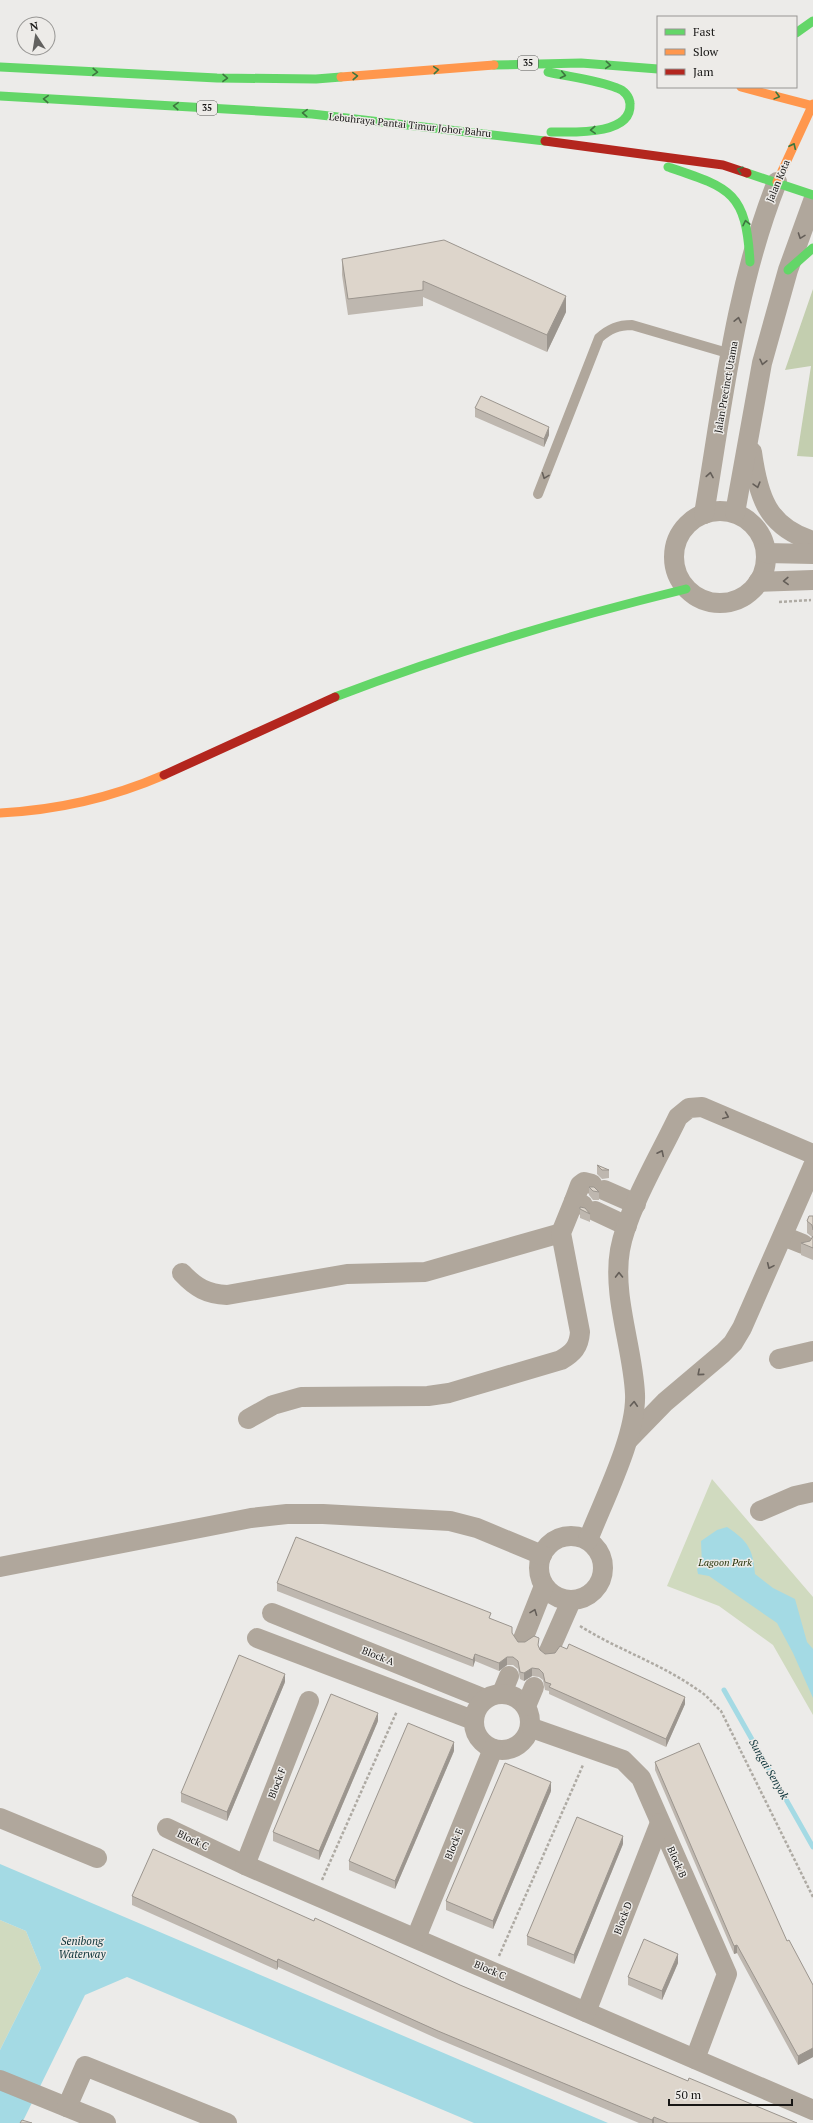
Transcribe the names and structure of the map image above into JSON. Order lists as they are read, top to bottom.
{
  "streets": {
    "main road": ["35", "Lebuhraya Pantai Timur Johor Bahru", "Jalan Kota"],
    "street": [
      "Jalan Precinct Utama",
      "Block A",
      "Block F",
      "Block C",
      "Block E",
      "Block B",
      "Block D"
    ]
  },
  "crossings": [
    ["Lebuhraya Pantai Timur Johor Bahru", "Jalan Kota"],
    ["Jalan Kota", "Jalan Precinct Utama"],
    ["Block A", "Block E"],
    ["Block A", "Block B"],
    ["Block F", "Block C"],
    ["Block C", "Block E"],
    ["Block C", "Block B"],
    ["Block C", "Block D"],
    ["Block E", "Block B"],
    ["Block B", "Block D"]
  ],
  "one_way": ["Jalan Kota"],
  "water": ["Sungai Senyok", "Senibong Waterway"],
  "parks": ["Lagoon Park"],
  "legend": ["Fast", "Slow", "Jam"],
  "scale_bar": "50 m",
  "north": "top"
}
